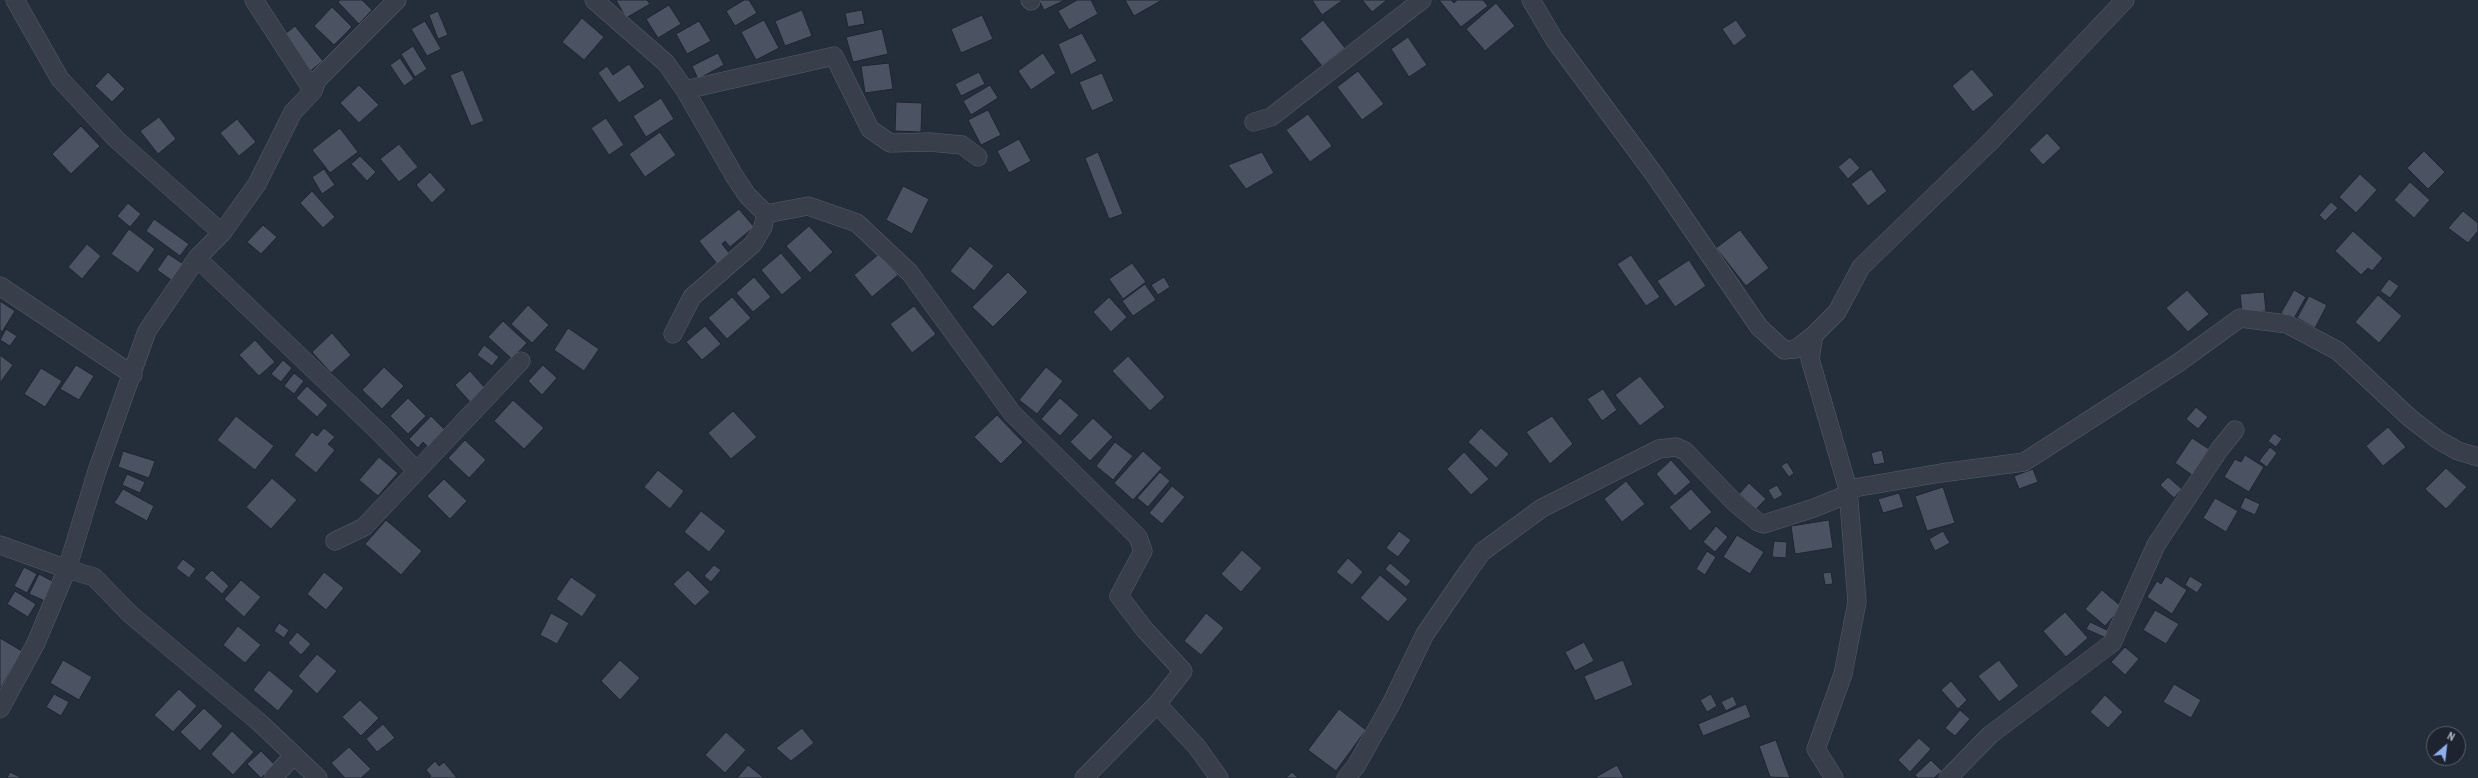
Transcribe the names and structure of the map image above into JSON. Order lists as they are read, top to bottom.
{
  "north": "top right"
}
